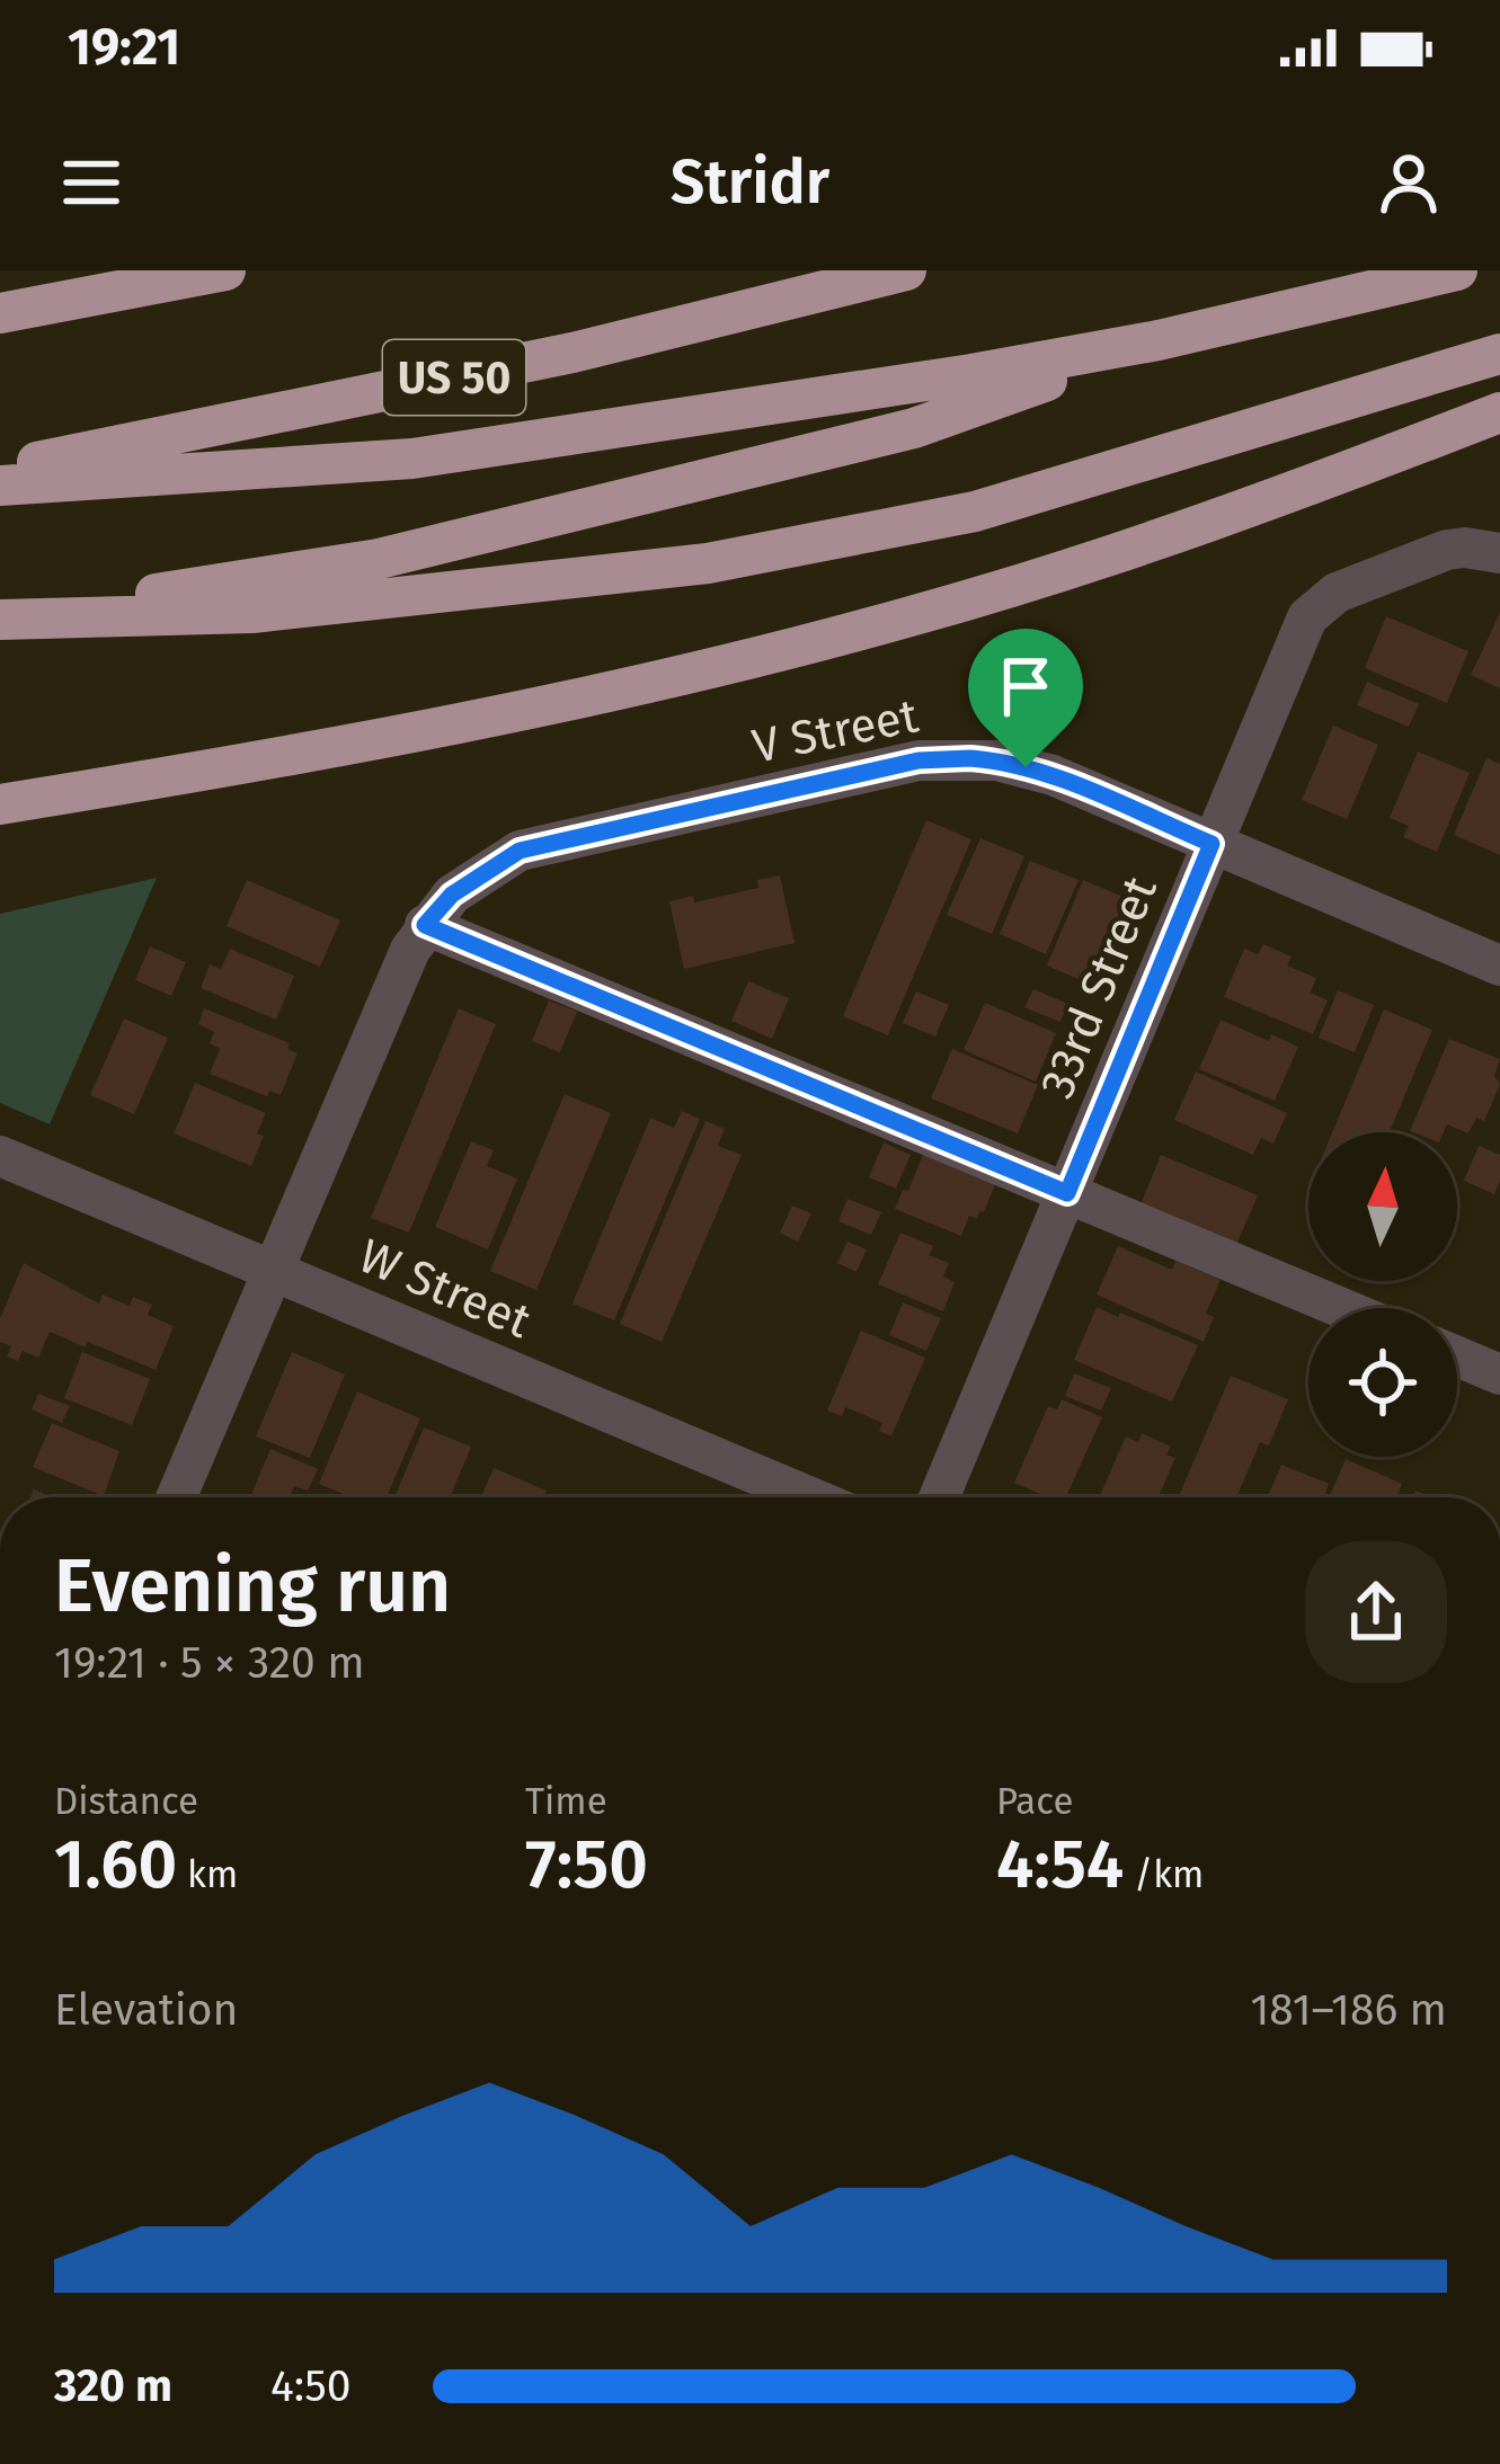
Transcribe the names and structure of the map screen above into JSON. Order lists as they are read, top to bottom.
{
  "streets": {
    "highway": ["US 50"],
    "street": ["V Street", "33rd Street", "W Street"]
  },
  "crossings": [
    ["V Street", "33rd Street"],
    ["V Street", "W Street"]
  ],
  "north": "top",
  "page": {
    "status": "19:21",
    "header": "Stridr",
    "heading": ["Evening run", "19:21 · 5 × 320 m"],
    "stats": [
      ["Distance", "1.60 km"],
      ["Time", "7:50"],
      ["Pace", "4:54 /km"]
    ],
    "chart": ["Elevation", "181–186 m"],
    "list": [
      {
        "name": "320 m",
        "note": "4:50"
      }
    ]
  }
}
